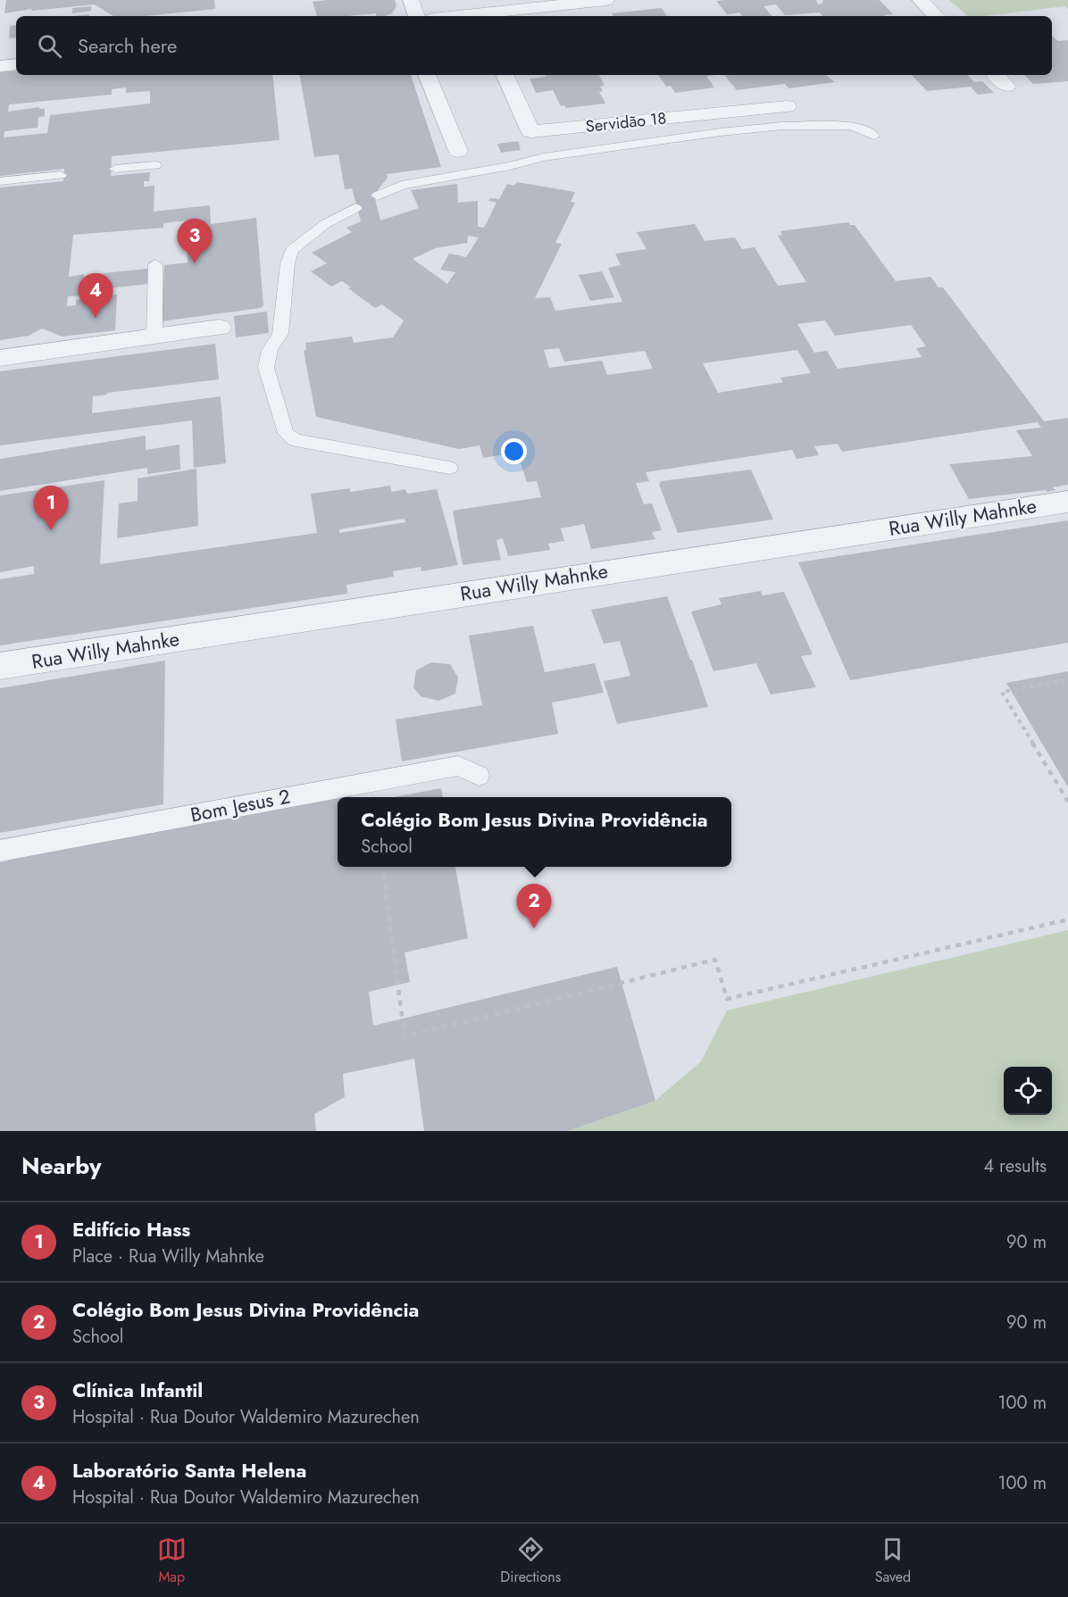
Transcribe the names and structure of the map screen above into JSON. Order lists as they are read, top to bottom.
{
  "streets": {
    "street": ["Servidão 18", "Rua Willy Mahnke"],
    "lane": ["Bom Jesus 2"]
  },
  "page": {
    "search": "Search here",
    "pins": [
      "3",
      "4",
      "1",
      "2"
    ],
    "popup": ["Colégio Bom Jesus Divina Providência", "School"],
    "heading": ["Nearby", "4 results"],
    "list": [
      {
        "mark": "1",
        "name": "Edifício Hass",
        "note": "Place · Rua Willy Mahnke",
        "value": "90 m"
      },
      {
        "mark": "2",
        "name": "Colégio Bom Jesus Divina Providência",
        "note": "School",
        "value": "90 m"
      },
      {
        "mark": "3",
        "name": "Clínica Infantil",
        "note": "Hospital · Rua Doutor Waldemiro Mazurechen",
        "value": "100 m"
      },
      {
        "mark": "4",
        "name": "Laboratório Santa Helena",
        "note": "Hospital · Rua Doutor Waldemiro Mazurechen",
        "value": "100 m"
      }
    ],
    "nav": ["Map", "Directions", "Saved"]
  }
}
